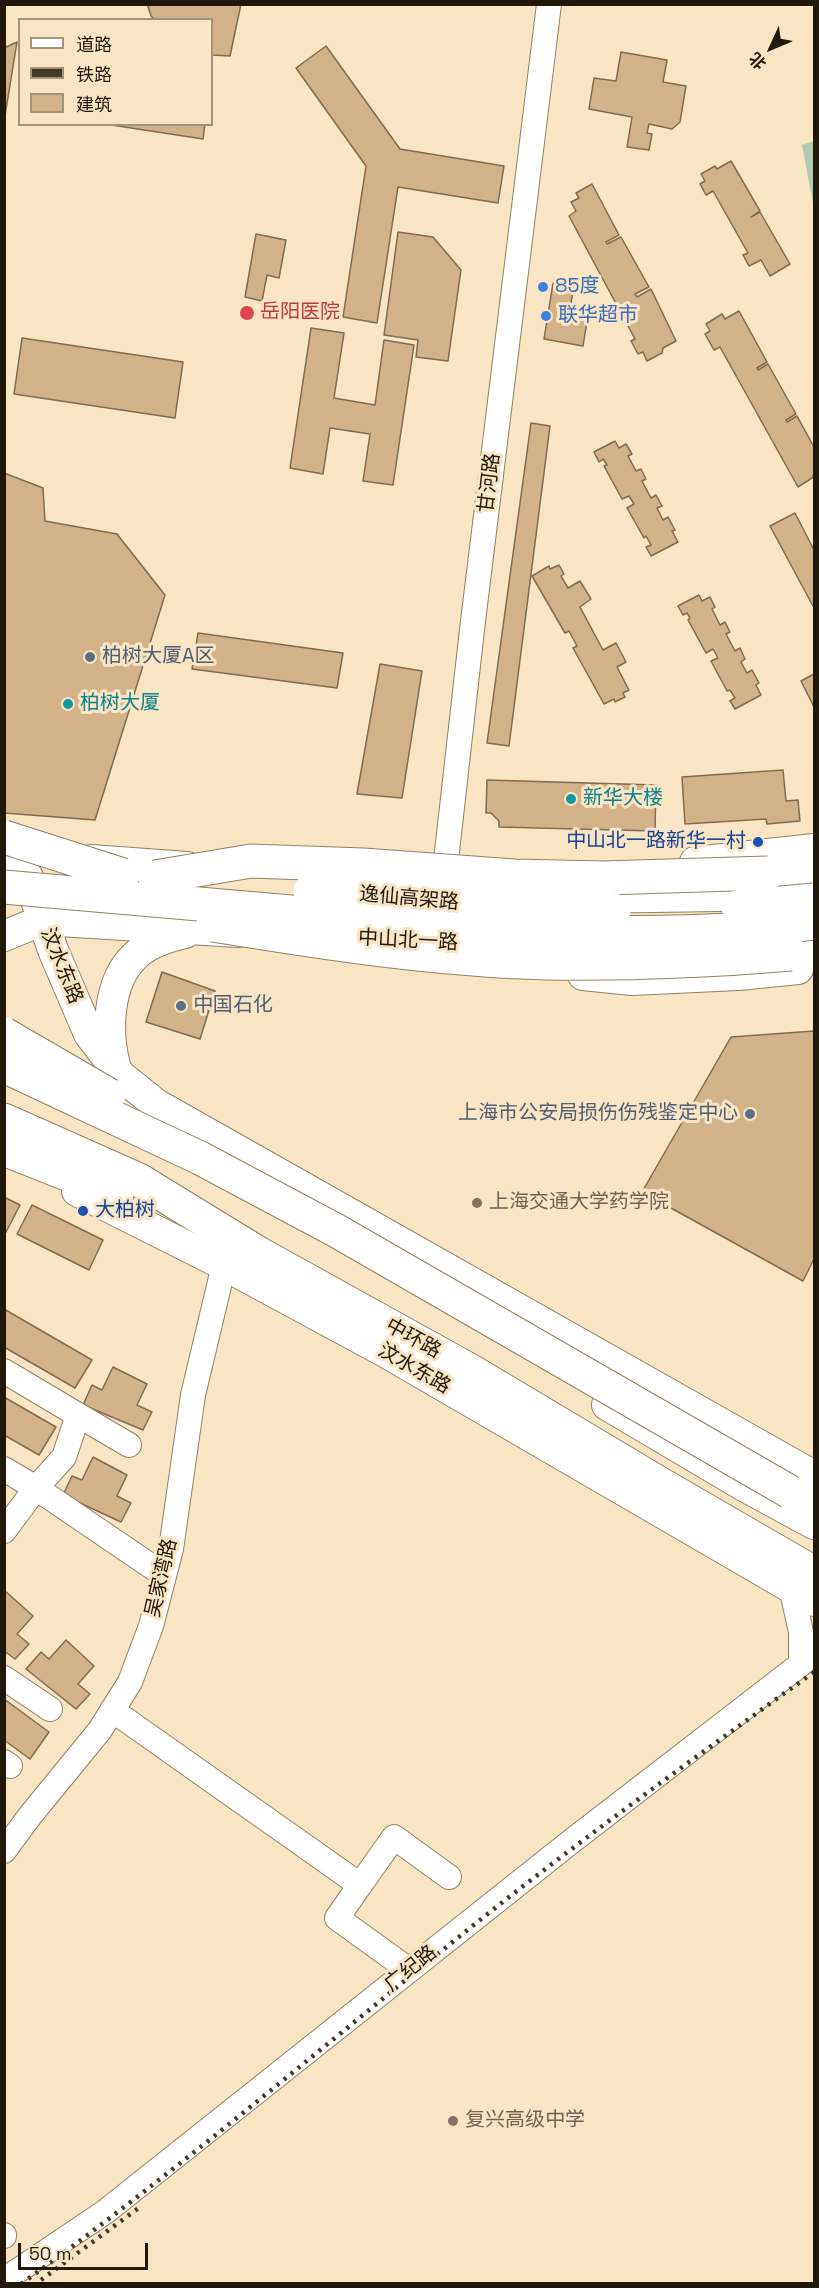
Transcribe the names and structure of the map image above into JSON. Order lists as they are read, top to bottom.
{
  "streets": {
    "highway": ["逸仙高架路", "中环路"],
    "main road": ["中山北一路", "汶水东路"],
    "street": ["甘河路", "吴家湾路", "广纪路"]
  },
  "crossings": [
    ["甘河路", "中山北一路"],
    ["逸仙高架路", "汶水东路"],
    ["中山北一路", "汶水东路"],
    ["汶水东路", "中环路"],
    ["汶水东路", "吴家湾路"]
  ],
  "places": [
    "85度",
    "岳阳医院",
    "联华超市",
    "柏树大厦A区",
    "柏树大厦",
    "新华大楼",
    "中山北一路新华一村",
    "中国石化",
    "上海市公安局损伤伤残鉴定中心",
    "上海交通大学药学院",
    "大柏树",
    "复兴高级中学"
  ],
  "legend": ["道路", "铁路", "建筑"],
  "scale_bar": "50 m",
  "north": "bottom left"
}
